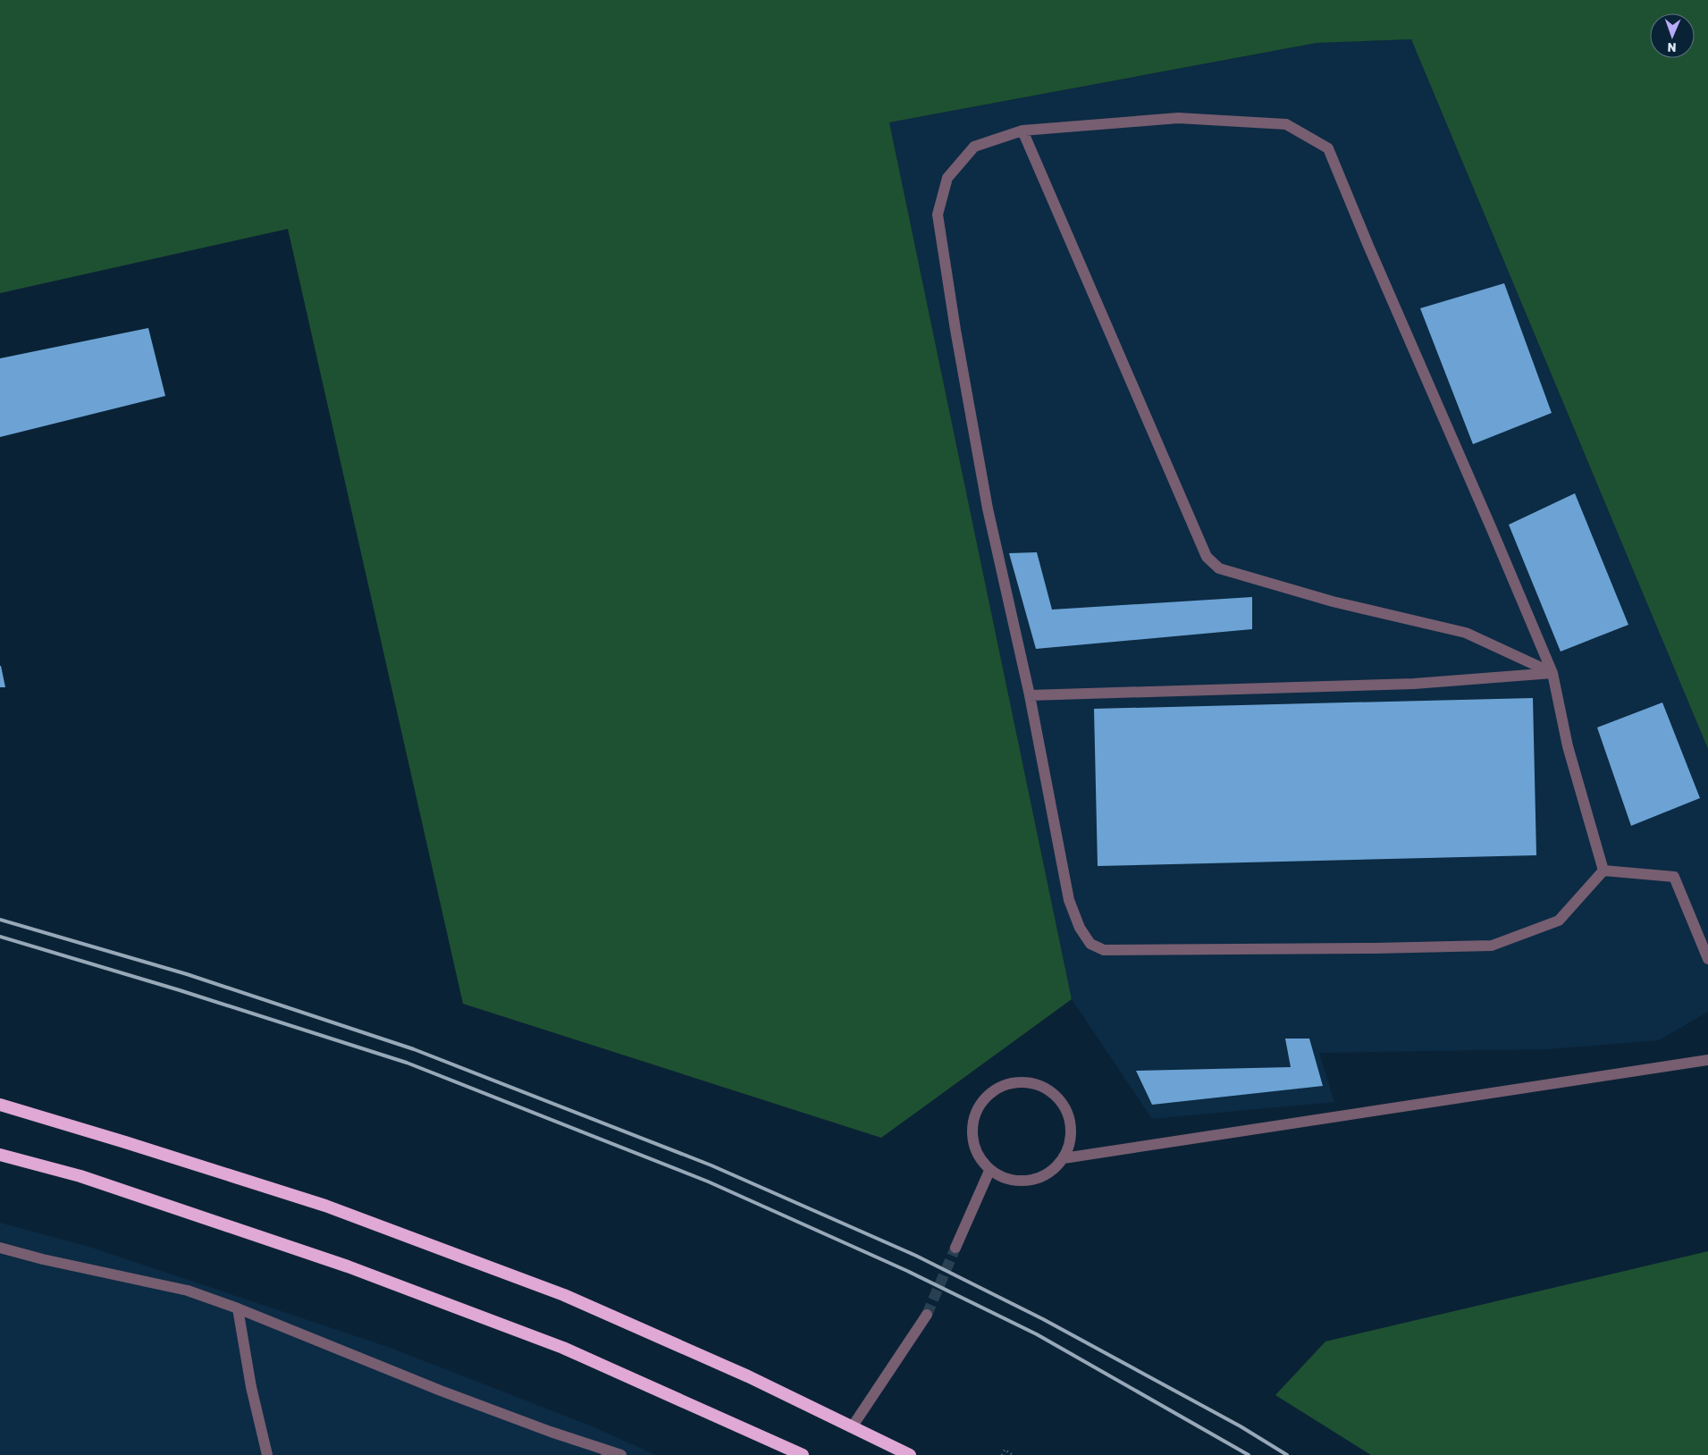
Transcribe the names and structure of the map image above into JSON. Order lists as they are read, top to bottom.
{
  "north": "bottom"
}
